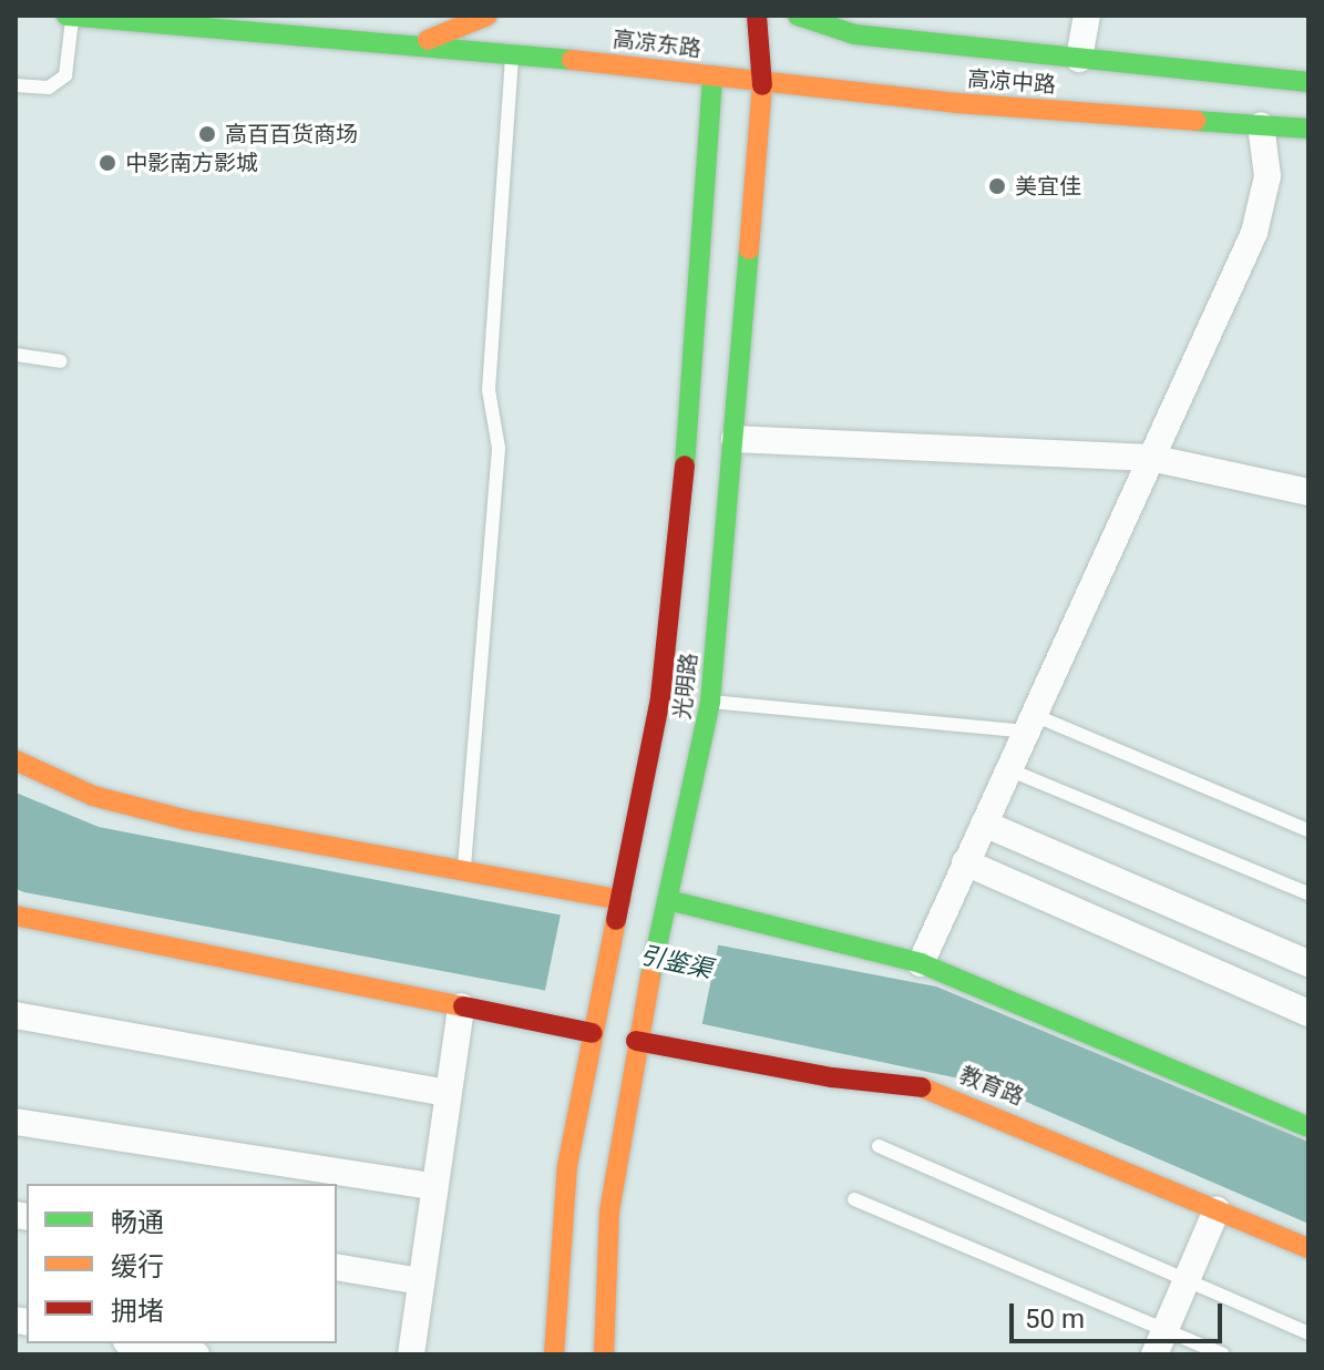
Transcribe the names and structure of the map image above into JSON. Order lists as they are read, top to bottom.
{
  "streets": {
    "main road": [
      "高凉东路",
      "高凉中路",
      "光明路",
      "教育路"
    ]
  },
  "crossings": [
    ["高凉东路", "高凉中路"],
    ["高凉东路", "光明路"],
    ["高凉中路", "光明路"],
    ["光明路", "教育路"]
  ],
  "water": ["引鉴渠"],
  "places": ["高百百货商场", "中影南方影城", "美宜佳"],
  "legend": ["畅通", "缓行", "拥堵"],
  "scale_bar": "50 m"
}
